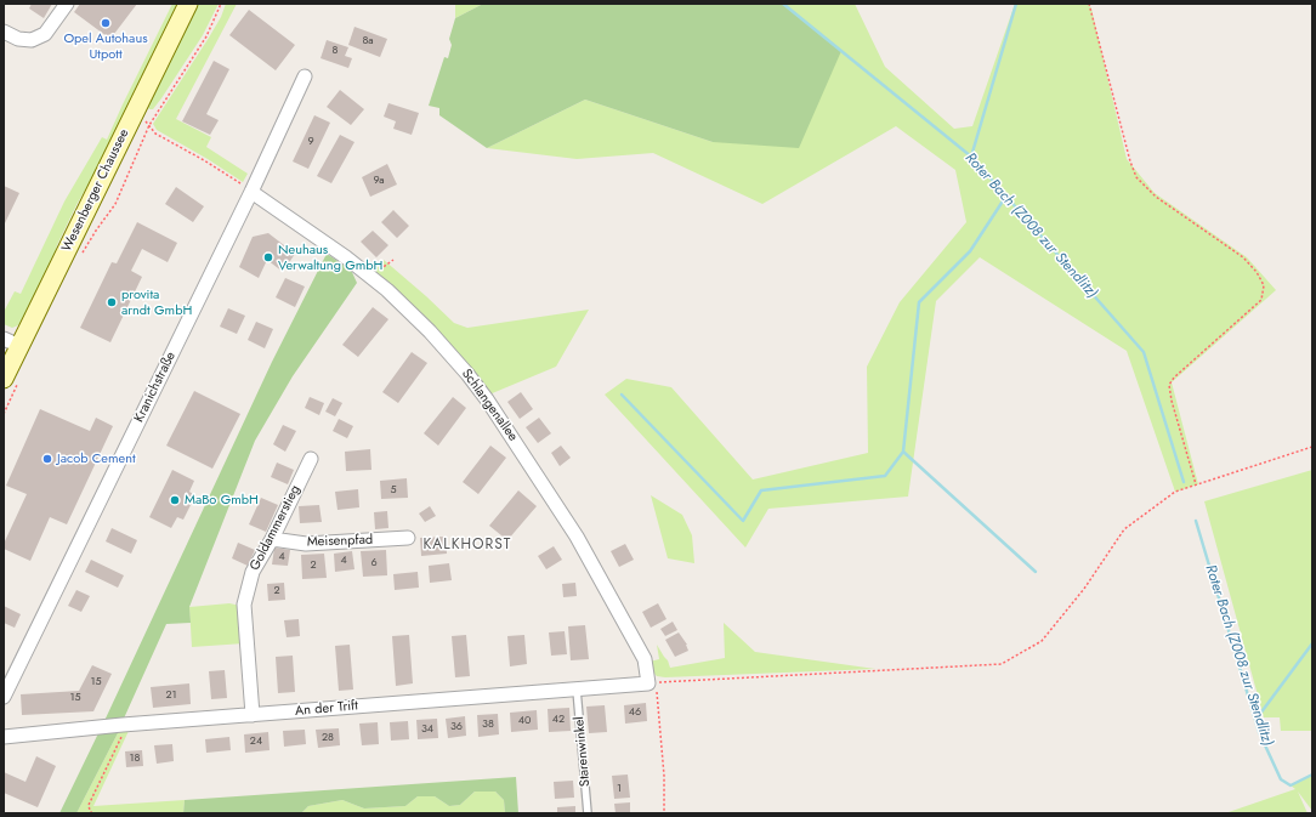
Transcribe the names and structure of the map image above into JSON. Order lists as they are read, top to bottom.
{
  "streets": {
    "main road": ["Wesenberger Chaussee"],
    "street": [
      "Kranichstraße",
      "Schlangenallee",
      "Goldammerstieg",
      "Meisenpfad",
      "An der Trift"
    ],
    "lane": ["Starenwinkel"]
  },
  "crossings": [
    ["Kranichstraße", "Schlangenallee"],
    ["Schlangenallee", "An der Trift"],
    ["Goldammerstieg", "Meisenpfad"],
    ["Goldammerstieg", "An der Trift"],
    ["An der Trift", "Starenwinkel"]
  ],
  "districts": ["KALKHORST"],
  "water": ["Roter Bach (Z008 zur Stendlitz)"],
  "places": [
    "Opel Autohaus Utpott",
    "Neuhaus Verwaltung GmbH",
    "provita arndt GmbH",
    "Jacob Cement",
    "MaBo GmbH"
  ],
  "house_numbers": [
    "8a",
    "8",
    "9",
    "9a",
    "5",
    "4",
    "4",
    "6",
    "2",
    "2",
    "15",
    "21",
    "15",
    "46",
    "42",
    "40",
    "38",
    "36",
    "34",
    "28",
    "24",
    "18",
    "1"
  ]
}
